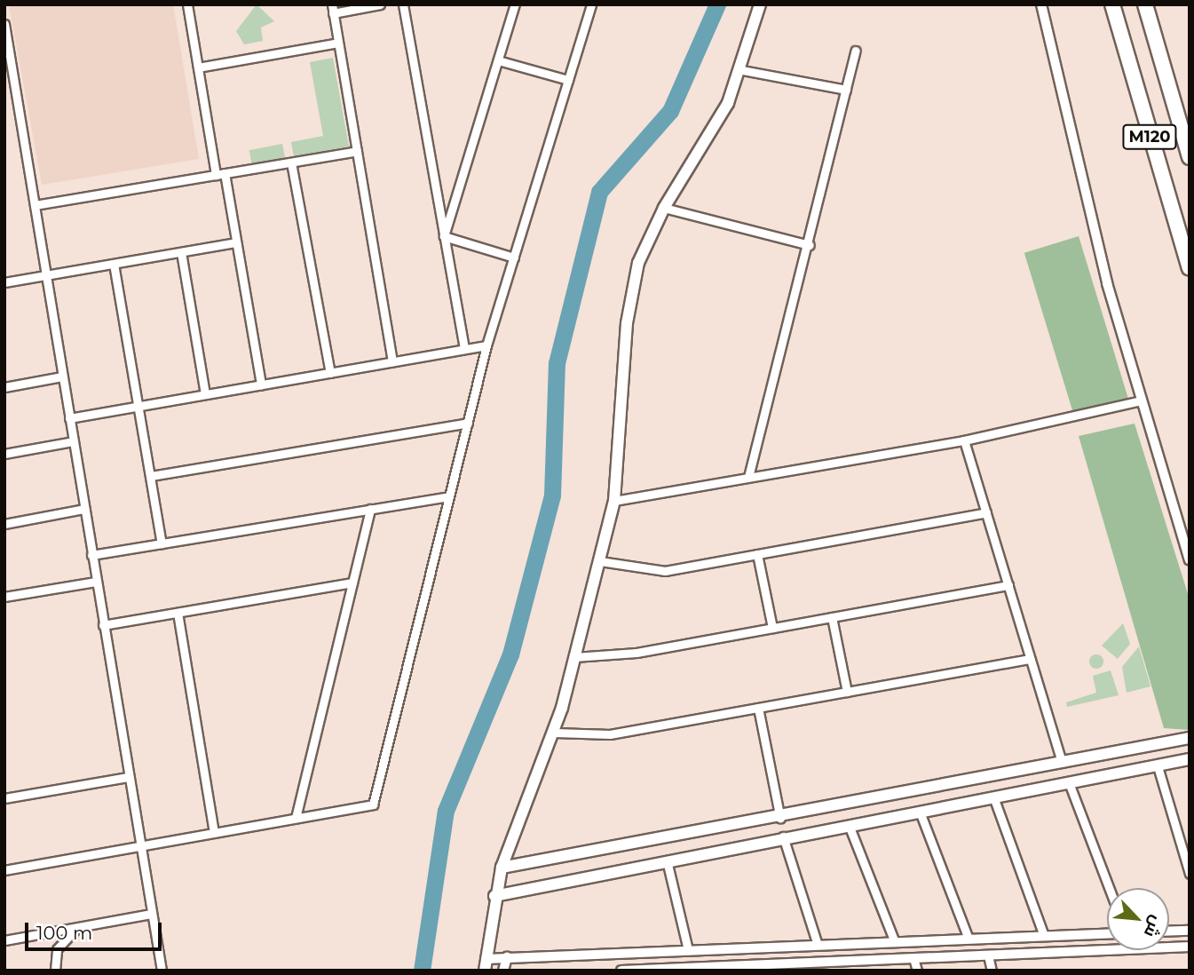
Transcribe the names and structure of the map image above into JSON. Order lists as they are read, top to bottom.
{
  "streets": {
    "highway": ["M120"]
  },
  "scale_bar": "100 m",
  "north": "bottom right"
}
